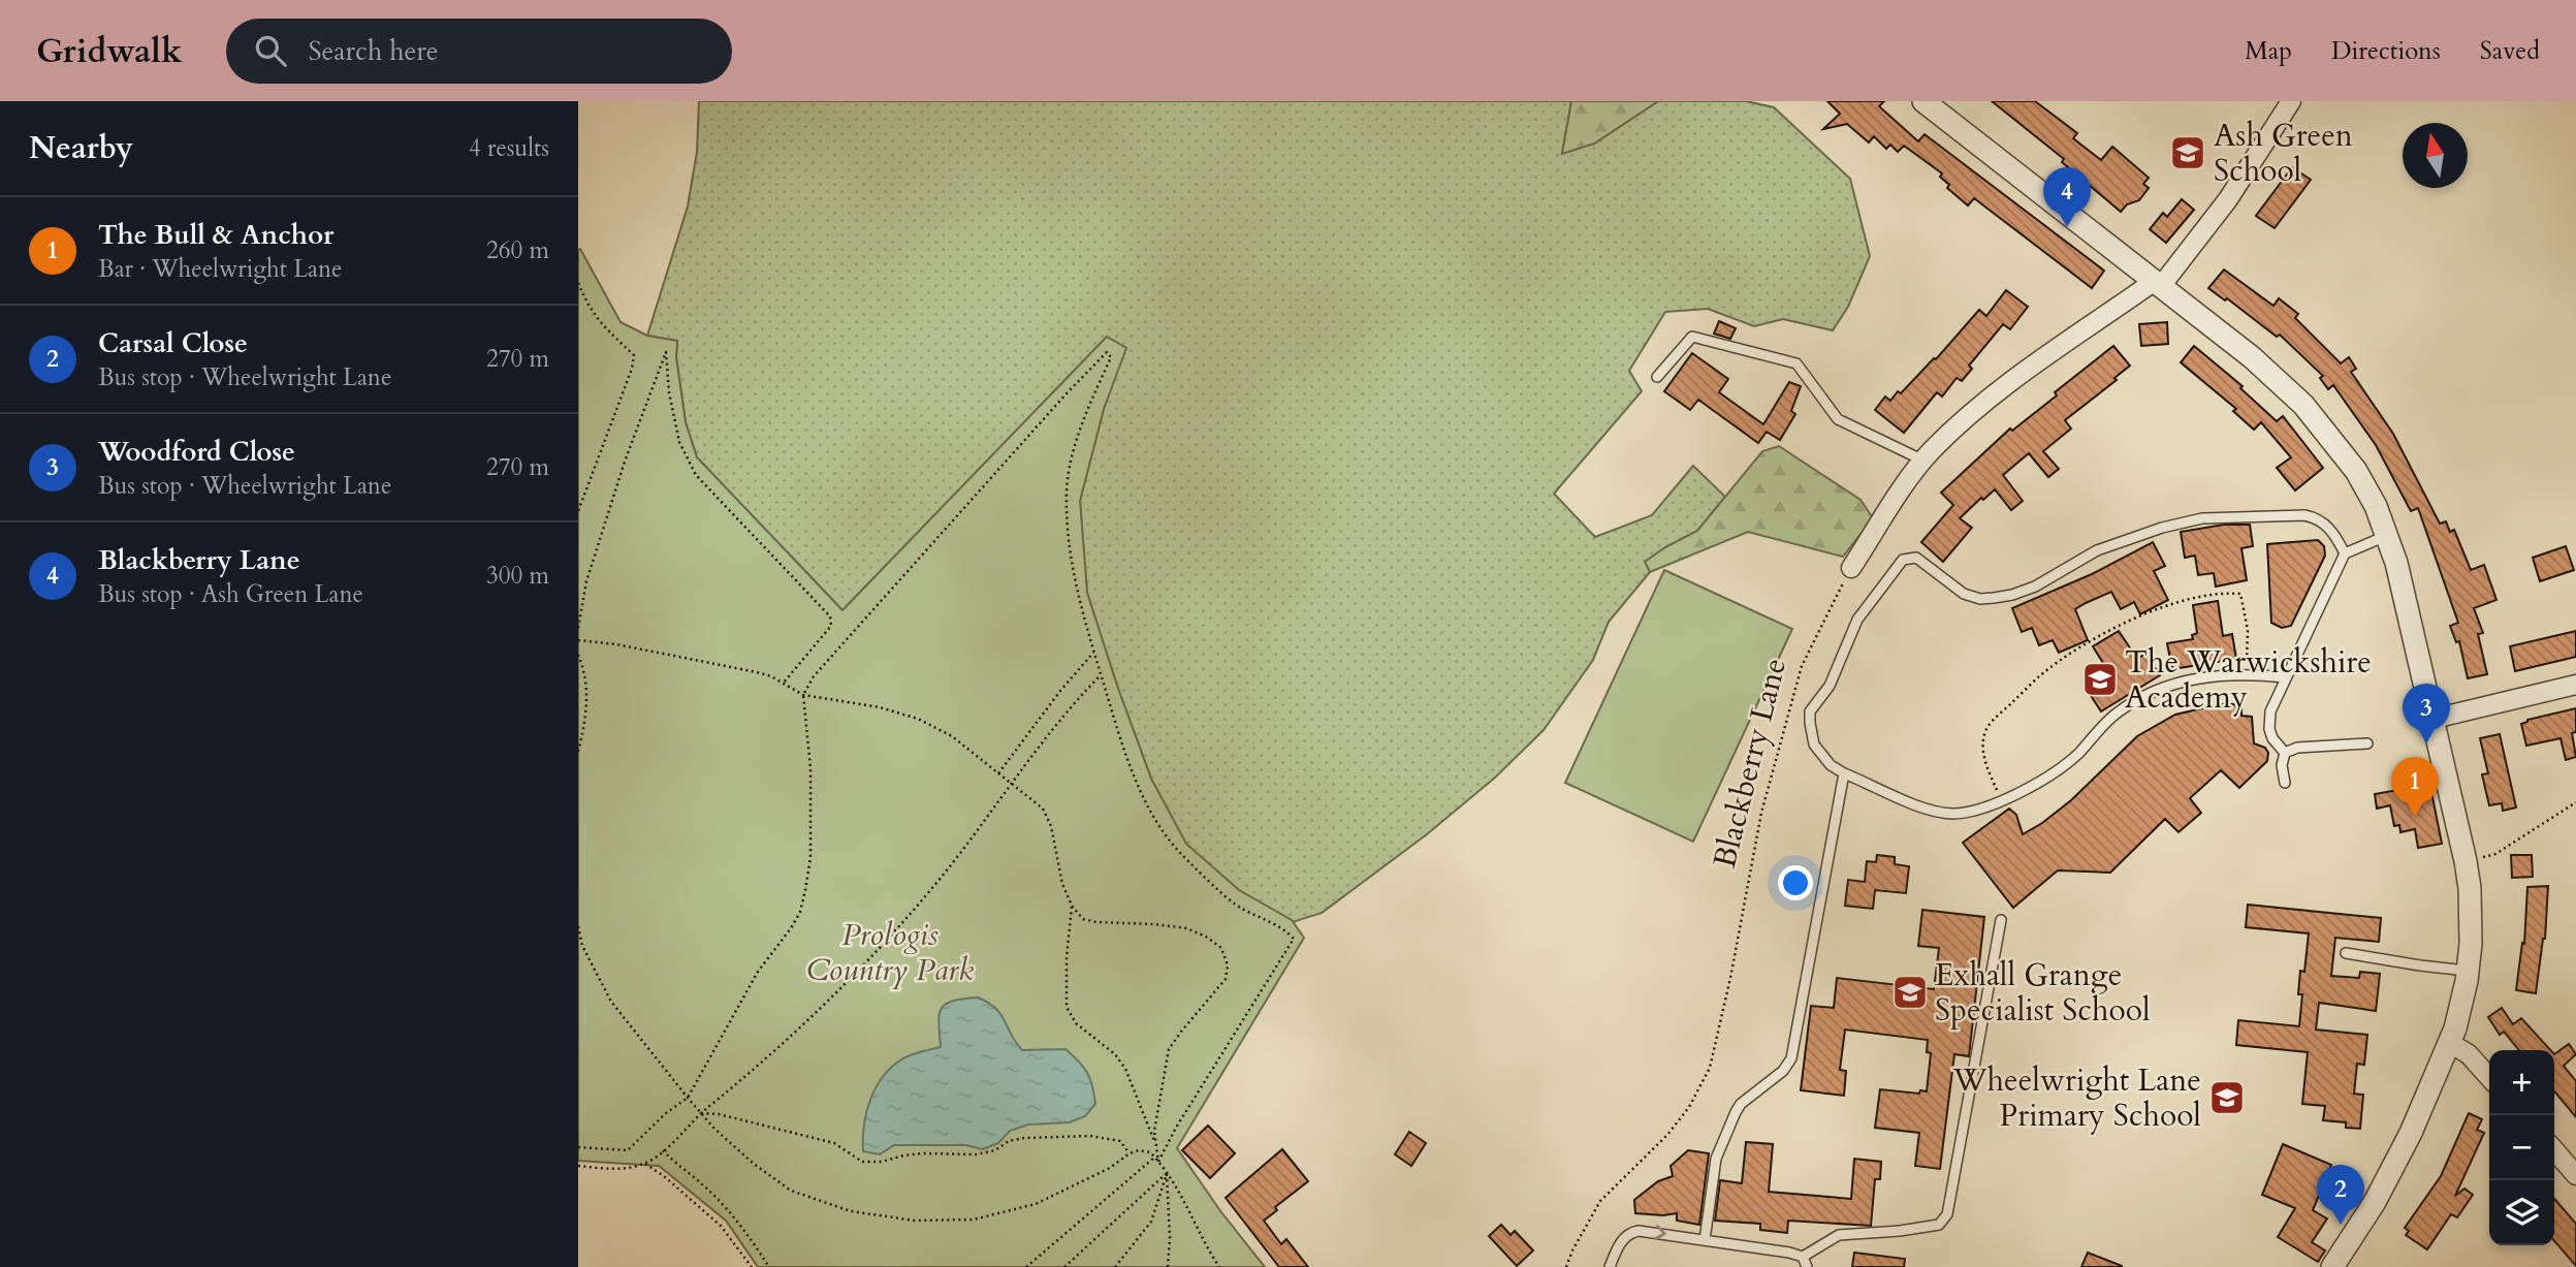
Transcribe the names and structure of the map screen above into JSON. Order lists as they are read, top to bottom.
{
  "streets": {
    "path": ["Blackberry Lane"]
  },
  "parks": ["Prologis Country Park"],
  "places": {
    "school or university": [
      "Ash Green School",
      "The Warwickshire Academy",
      "Exhall Grange Specialist School",
      "Wheelwright Lane Primary School"
    ]
  },
  "north": "top",
  "page": {
    "header": "Gridwalk",
    "search": "Search here",
    "nav": ["Map", "Directions", "Saved"],
    "heading": ["Nearby", "4 results"],
    "pins": [
      "4",
      "3",
      "1",
      "2"
    ],
    "list": [
      {
        "mark": "1",
        "name": "The Bull & Anchor",
        "note": "Bar · Wheelwright Lane",
        "value": "260 m"
      },
      {
        "mark": "2",
        "name": "Carsal Close",
        "note": "Bus stop · Wheelwright Lane",
        "value": "270 m"
      },
      {
        "mark": "3",
        "name": "Woodford Close",
        "note": "Bus stop · Wheelwright Lane",
        "value": "270 m"
      },
      {
        "mark": "4",
        "name": "Blackberry Lane",
        "note": "Bus stop · Ash Green Lane",
        "value": "300 m"
      }
    ],
    "map_buttons": ["+", "−"]
  }
}
